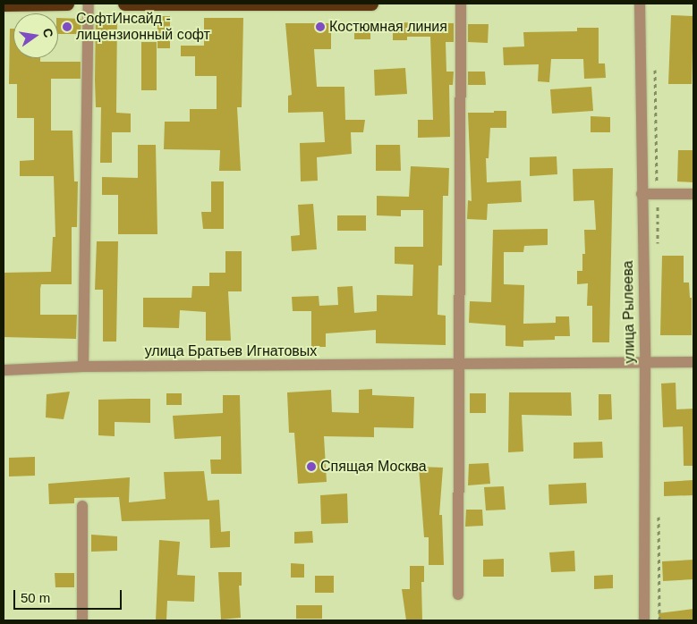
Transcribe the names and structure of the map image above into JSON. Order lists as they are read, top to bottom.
{
  "streets": {
    "street": ["улица Рылеева", "улица Братьев Игнатовых"]
  },
  "crossings": [
    ["улица Рылеева", "улица Братьев Игнатовых"]
  ],
  "places": ["СофтИнсайд - лицензионный софт", "Костюмная линия", "Спящая Москва"],
  "scale_bar": "50 m",
  "north": "right"
}
